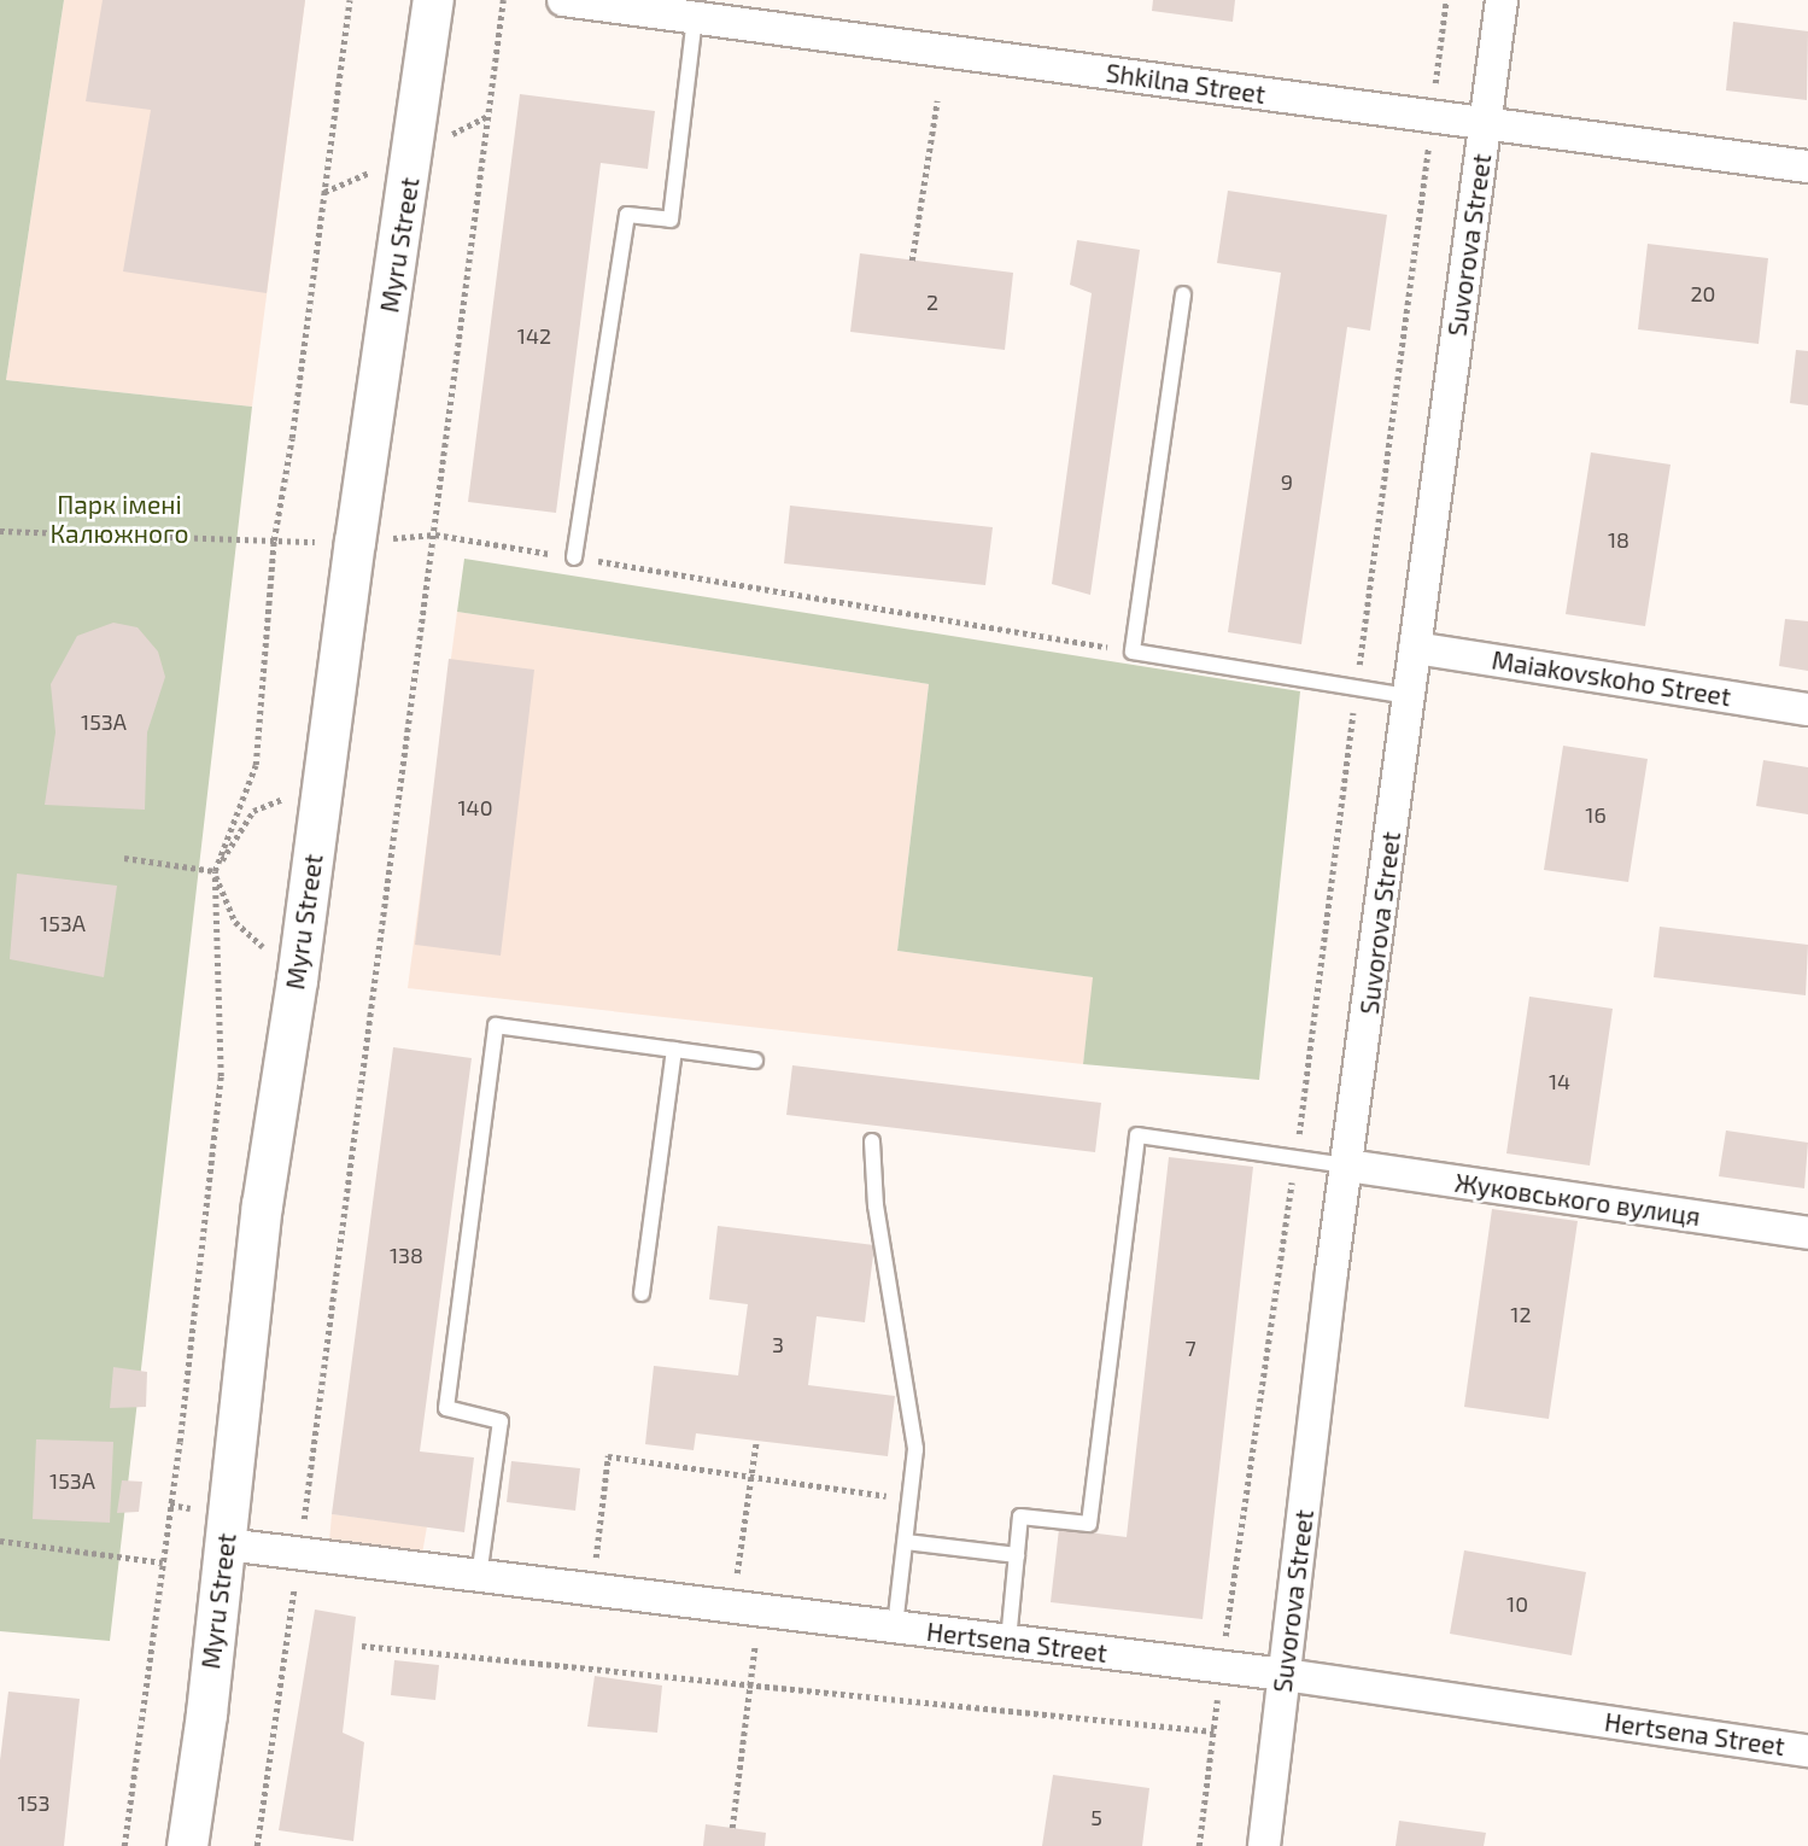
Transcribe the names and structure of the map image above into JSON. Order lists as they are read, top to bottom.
{
  "streets": {
    "street": [
      "Shkilna Street",
      "Myru Street",
      "Suvorova Street",
      "Maiakovskoho Street",
      "Жуковського вулиця",
      "Hertsena Street"
    ]
  },
  "crossings": [
    ["Shkilna Street", "Suvorova Street"],
    ["Myru Street", "Hertsena Street"],
    ["Suvorova Street", "Maiakovskoho Street"],
    ["Suvorova Street", "Жуковського вулиця"],
    ["Suvorova Street", "Hertsena Street"]
  ],
  "parks": ["Парк імені Калюжного"],
  "house_numbers": [
    "20",
    "2",
    "142",
    "9",
    "18",
    "153А",
    "140",
    "16",
    "153А",
    "14",
    "138",
    "12",
    "3",
    "7",
    "153А",
    "10",
    "153",
    "5"
  ]
}
